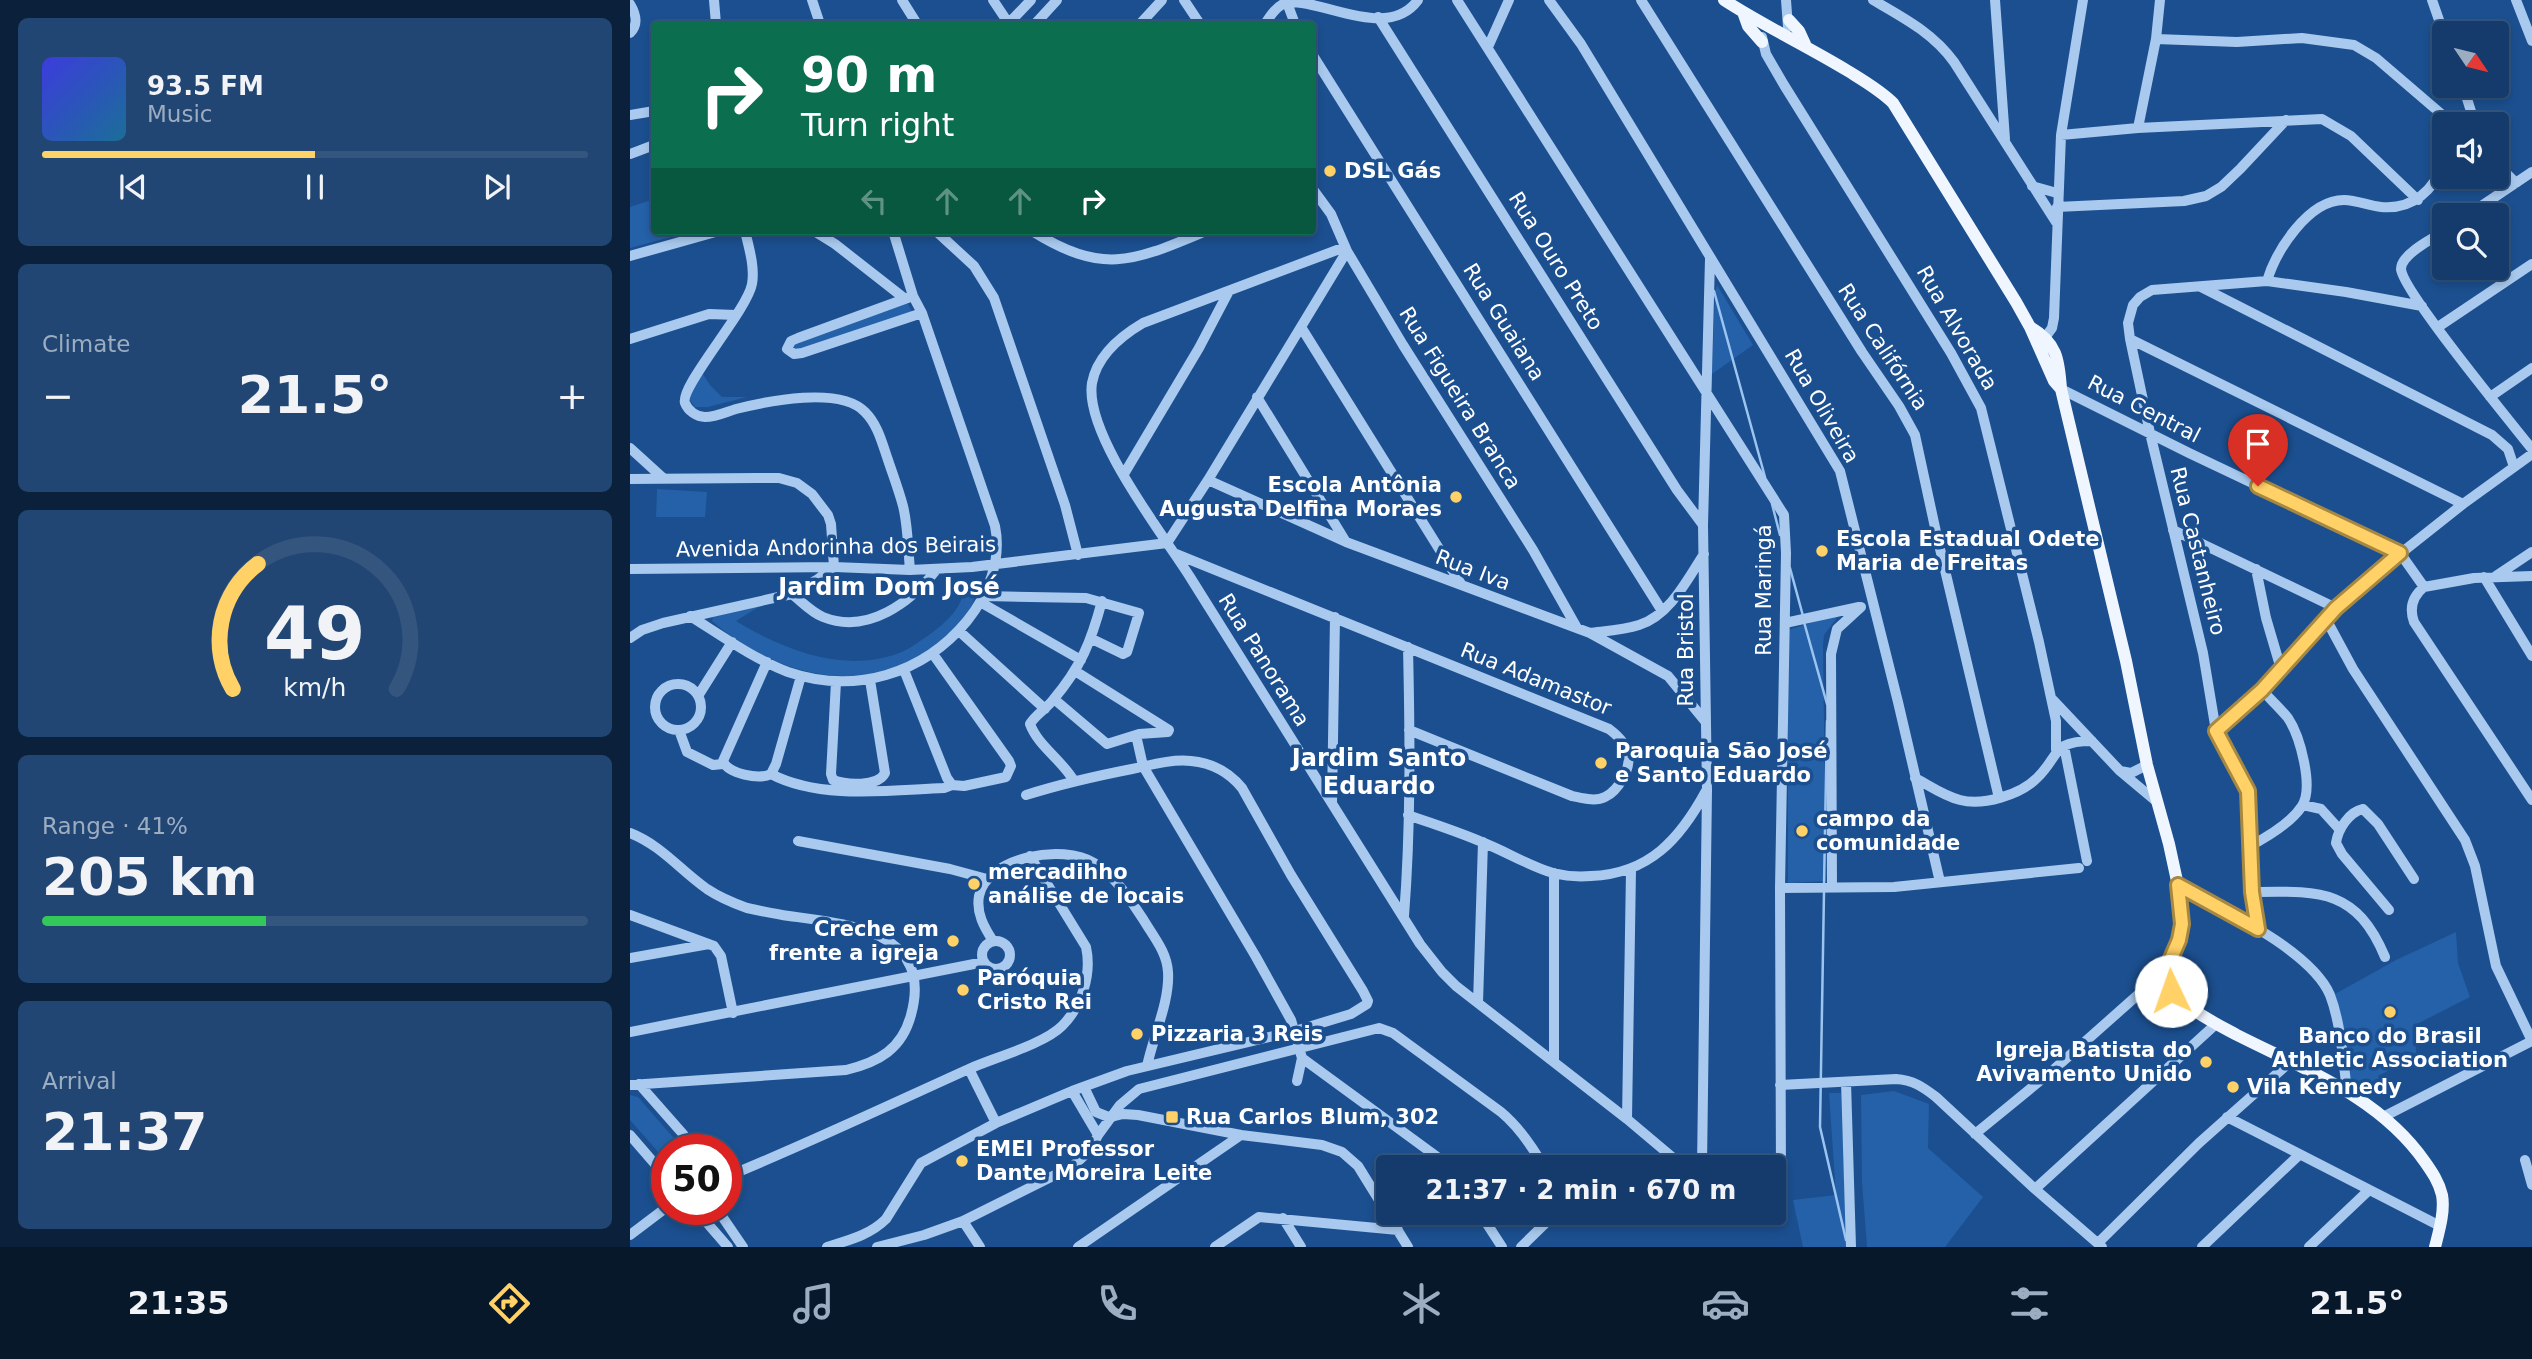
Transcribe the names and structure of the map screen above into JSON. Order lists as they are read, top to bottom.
{
  "streets": {
    "street": [
      "Rua Ouro Preto",
      "Rua Guaiana",
      "Rua Alvorada",
      "Rua Califórnia",
      "Rua Figueira Branca",
      "Rua Oliveira",
      "Rua Central",
      "Avenida Andorinha dos Beirais",
      "Rua Castanheiro",
      "Rua Iva",
      "Rua Maringá",
      "Rua Bristol",
      "Rua Panorama",
      "Rua Adamastor"
    ]
  },
  "crossings": [
    ["Rua Ouro Preto", "Rua Bristol"],
    ["Rua Alvorada", "Rua Oliveira"],
    ["Rua Figueira Branca", "Rua Iva"],
    ["Rua Figueira Branca", "Rua Panorama"],
    ["Rua Oliveira", "Rua Bristol"],
    ["Rua Central", "Rua Castanheiro"],
    ["Avenida Andorinha dos Beirais", "Rua Panorama"],
    ["Rua Iva", "Rua Bristol"],
    ["Rua Maringá", "Rua Bristol"],
    ["Rua Panorama", "Rua Adamastor"]
  ],
  "districts": ["Jardim Dom José", "Jardim Santo Eduardo"],
  "places": {
    "other": [
      "DSL Gás",
      "Escola Antônia Augusta Delfina Moraes",
      "Escola Estadual Odete Maria de Freitas",
      "Paroquia São José e Santo Eduardo",
      "campo da comunidade",
      "mercadihho análise de locais",
      "Creche em frente a igreja",
      "Paróquia Cristo Rei",
      "Banco do Brasil Athletic Association",
      "Pizzaria 3 Reis",
      "Igreja Batista do Avivamento Unido",
      "Vila Kennedy",
      "EMEI Professor Dante Moreira Leite"
    ],
    "transit": ["Rua Carlos Blum, 302"]
  },
  "north": "bottom right",
  "page": {
    "turn": ["90 m", "Turn right"],
    "song": ["93.5 FM", "Music"],
    "tile": [
      "Climate",
      ["Range · 41%", "205 km"],
      ["Arrival", "21:37"]
    ],
    "heat": ["−", "21.5°", "+"],
    "limit": "50",
    "trip": "21:37 · 2 min · 670 m",
    "tabs": ["21:35", "21.5°"],
    "gauge": ["49", "km/h"]
  }
}
